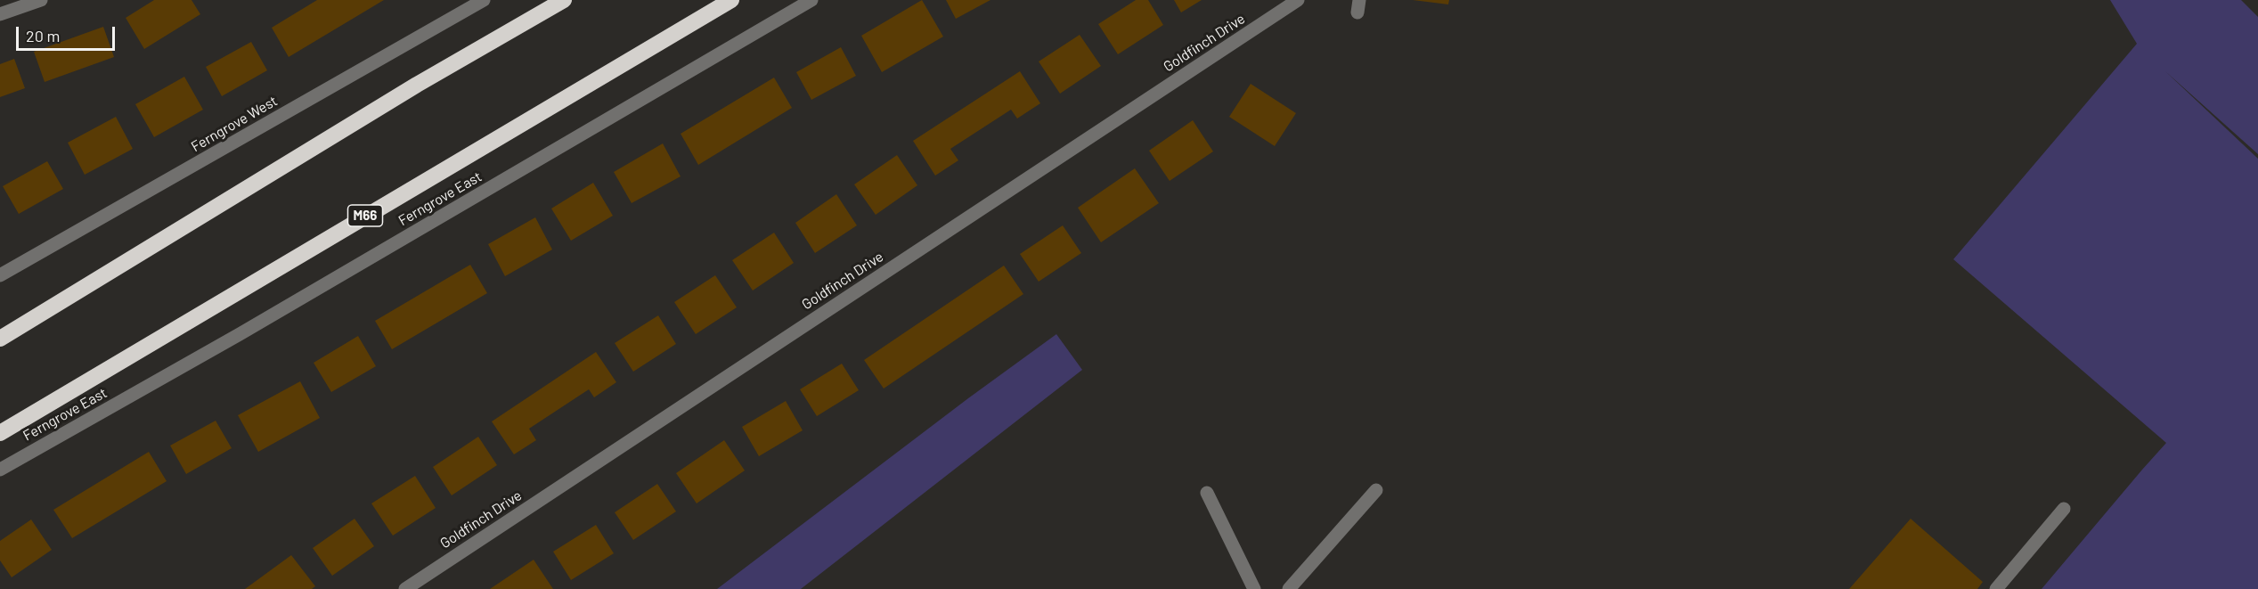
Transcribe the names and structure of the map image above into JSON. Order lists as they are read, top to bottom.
{
  "streets": {
    "highway": ["M66"],
    "street": ["Goldfinch Drive", "Ferngrove West", "Ferngrove East"]
  },
  "scale_bar": "20 m"
}
